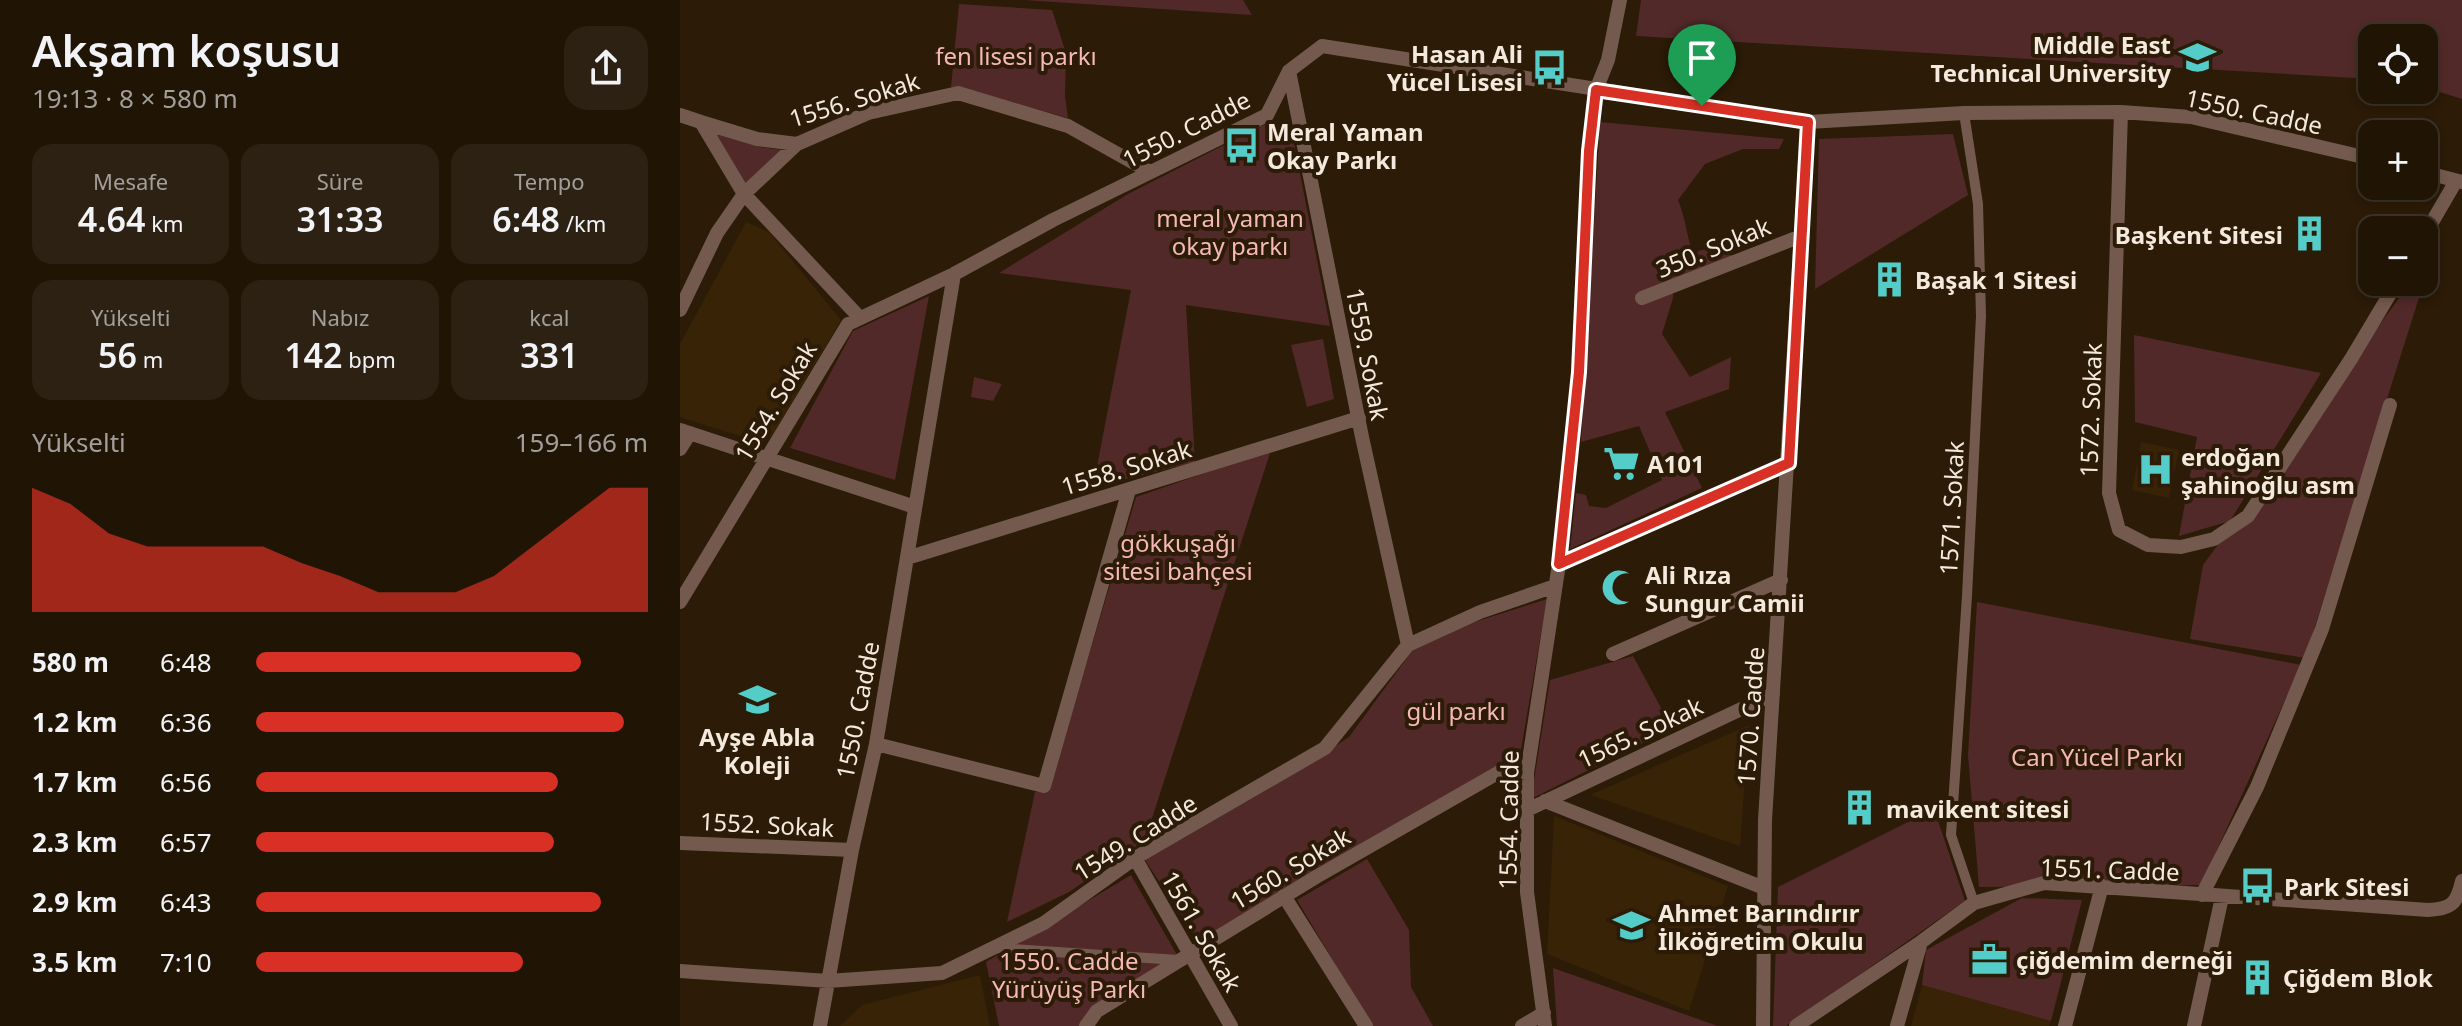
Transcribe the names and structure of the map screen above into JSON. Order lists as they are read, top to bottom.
{
  "streets": {
    "street": [
      "1556. Sokak",
      "1550. Cadde",
      "350. Sokak",
      "1559. Sokak",
      "1554. Sokak",
      "1572. Sokak",
      "1558. Sokak",
      "1571. Sokak",
      "1570. Cadde",
      "1565. Sokak",
      "1554. Cadde",
      "1552. Sokak",
      "1549. Cadde",
      "1560. Sokak",
      "1551. Cadde",
      "1561. Sokak"
    ]
  },
  "crossings": [
    ["1556. Sokak", "1550. Cadde"],
    ["1550. Cadde", "1559. Sokak"],
    ["1550. Cadde", "1554. Sokak"],
    ["1550. Cadde", "1572. Sokak"],
    ["1550. Cadde", "1558. Sokak"],
    ["1550. Cadde", "1571. Sokak"],
    ["1550. Cadde", "1570. Cadde"],
    ["1550. Cadde", "1554. Cadde"],
    ["1550. Cadde", "1552. Sokak"],
    ["1550. Cadde", "1549. Cadde"],
    ["350. Sokak", "1570. Cadde"],
    ["1559. Sokak", "1558. Sokak"],
    ["1559. Sokak", "1549. Cadde"],
    ["1571. Sokak", "1551. Cadde"],
    ["1570. Cadde", "1565. Sokak"],
    ["1565. Sokak", "1554. Cadde"],
    ["1554. Cadde", "1549. Cadde"],
    ["1554. Cadde", "1560. Sokak"],
    ["1549. Cadde", "1561. Sokak"],
    ["1560. Sokak", "1561. Sokak"]
  ],
  "parks": [
    "fen lisesi parkı",
    "meral yaman okay parkı",
    "gökkuşağı sitesi bahçesi",
    "gül parkı",
    "Can Yücel Parkı",
    "1550. Cadde Yürüyüş Parkı"
  ],
  "places": {
    "school or university": ["Middle East Technical University", "Ayşe Abla Koleji", "Ahmet Barındırır İlköğretim Okulu"],
    "bus stop": ["Hasan Ali Yücel Lisesi", "Meral Yaman Okay Parkı", "Park Sitesi"],
    "building": [
      "Başkent Sitesi",
      "Başak 1 Sitesi",
      "mavikent sitesi",
      "Çiğdem Blok"
    ],
    "supermarket": ["A101"],
    "hospital": ["erdoğan şahinoğlu asm"],
    "mosque": ["Ali Rıza Sungur Camii"],
    "office": ["çiğdemim derneği"]
  },
  "page": {
    "heading": ["Akşam koşusu", "19:13 · 8 × 580 m"],
    "map_buttons": ["+", "−"],
    "stats": [
      ["Mesafe", "4.64 km"],
      ["Süre", "31:33"],
      ["Tempo", "6:48 /km"],
      ["Yükselti", "56 m"],
      ["Nabız", "142 bpm"],
      ["kcal", "331"]
    ],
    "chart": ["Yükselti", "159–166 m"],
    "list": [
      {
        "name": "580 m",
        "note": "6:48"
      },
      {
        "name": "1.2 km",
        "note": "6:36"
      },
      {
        "name": "1.7 km",
        "note": "6:56"
      },
      {
        "name": "2.3 km",
        "note": "6:57"
      },
      {
        "name": "2.9 km",
        "note": "6:43"
      },
      {
        "name": "3.5 km",
        "note": "7:10"
      }
    ]
  }
}
